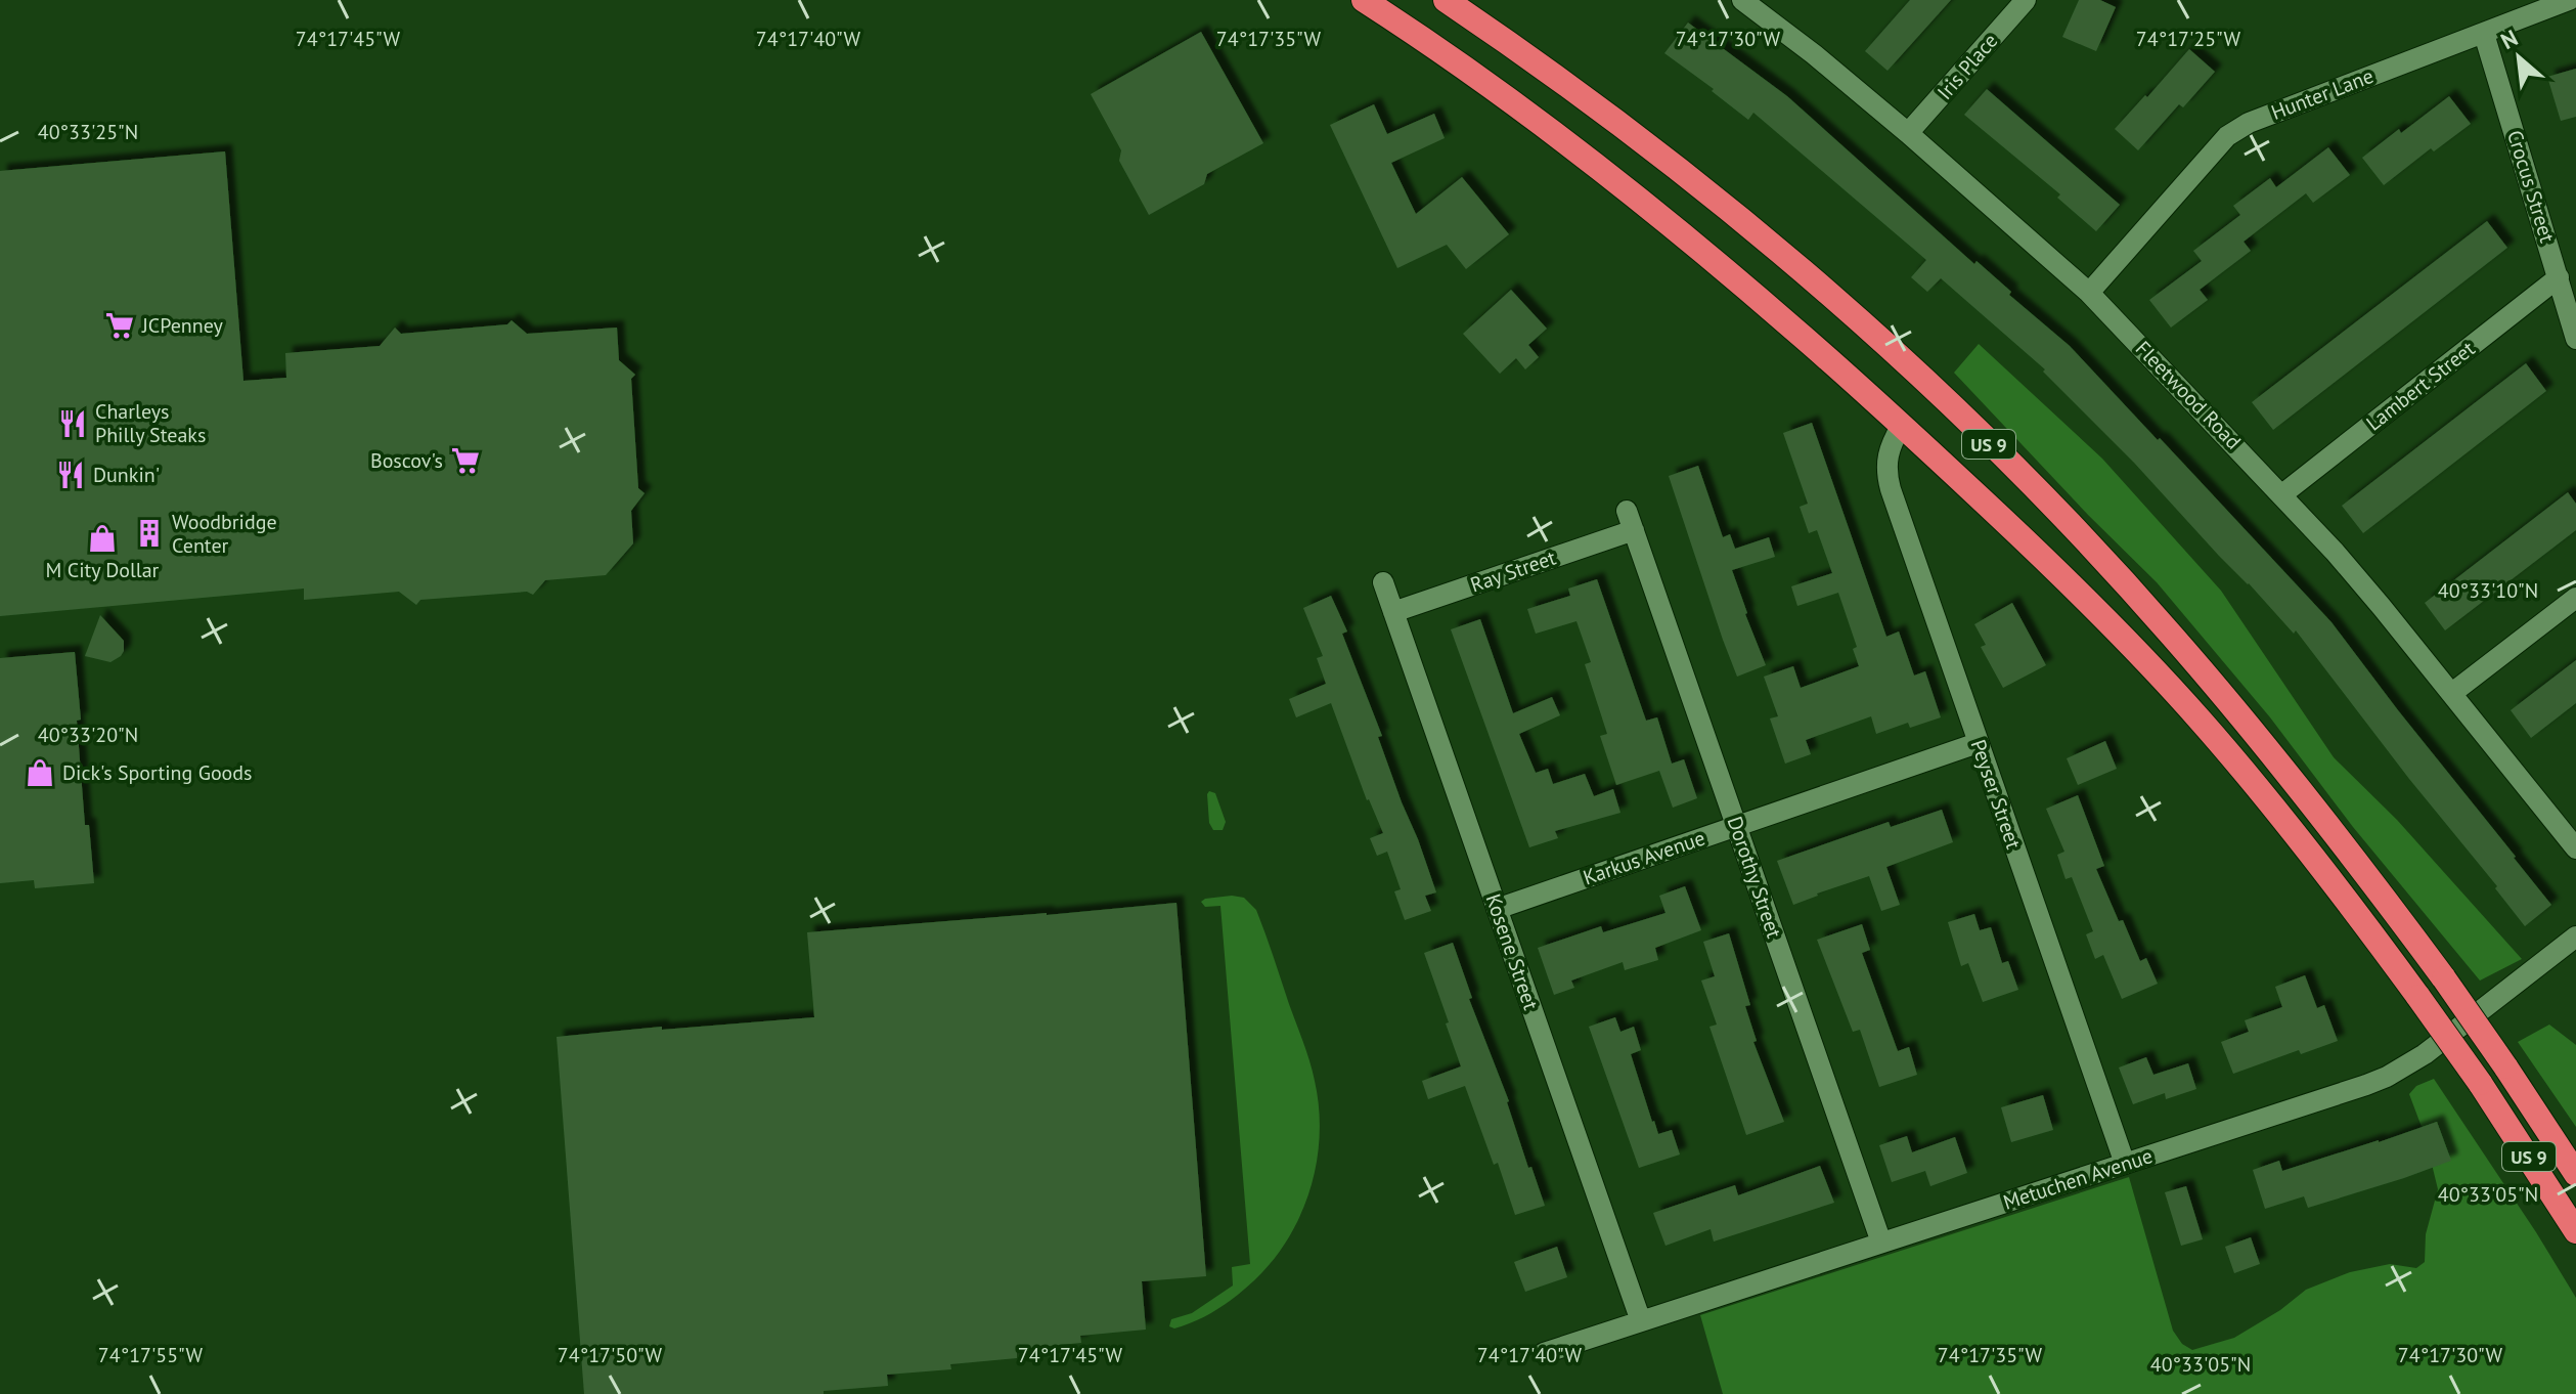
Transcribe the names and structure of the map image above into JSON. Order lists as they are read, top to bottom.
{
  "streets": {
    "highway": ["US 9"],
    "street": [
      "Iris Place",
      "Hunter Lane",
      "Crocus Street",
      "Lambert Street",
      "Fleetwood Road",
      "Ray Street",
      "Peyser Street",
      "Karkus Avenue",
      "Dorothy Street",
      "Kosene Street",
      "Metuchen Avenue"
    ]
  },
  "crossings": [
    ["Iris Place", "Fleetwood Road"],
    ["Hunter Lane", "Crocus Street"],
    ["Hunter Lane", "Fleetwood Road"],
    ["Crocus Street", "Lambert Street"],
    ["Lambert Street", "Fleetwood Road"],
    ["US 9", "Peyser Street"],
    ["Ray Street", "Dorothy Street"],
    ["Ray Street", "Kosene Street"],
    ["Peyser Street", "Karkus Avenue"],
    ["Peyser Street", "Metuchen Avenue"],
    ["Karkus Avenue", "Dorothy Street"],
    ["Karkus Avenue", "Kosene Street"],
    ["Dorothy Street", "Metuchen Avenue"],
    ["Kosene Street", "Metuchen Avenue"]
  ],
  "places": {
    "supermarket": ["JCPenney", "Boscov's"],
    "restaurant": ["Charleys Philly Steaks", "Dunkin'"],
    "building": ["Woodbridge Center"],
    "shop": ["M City Dollar", "Dick's Sporting Goods"]
  },
  "north": "top left",
  "coordinates": [
    "74°17'45\"W",
    "74°17'40\"W",
    "74°17'35\"W",
    "74°17'30\"W",
    "74°17'25\"W",
    "40°33'25\"N",
    "40°33'10\"N",
    "40°33'20\"N",
    "40°33'05\"N",
    "74°17'55\"W",
    "74°17'50\"W"
  ]
}
